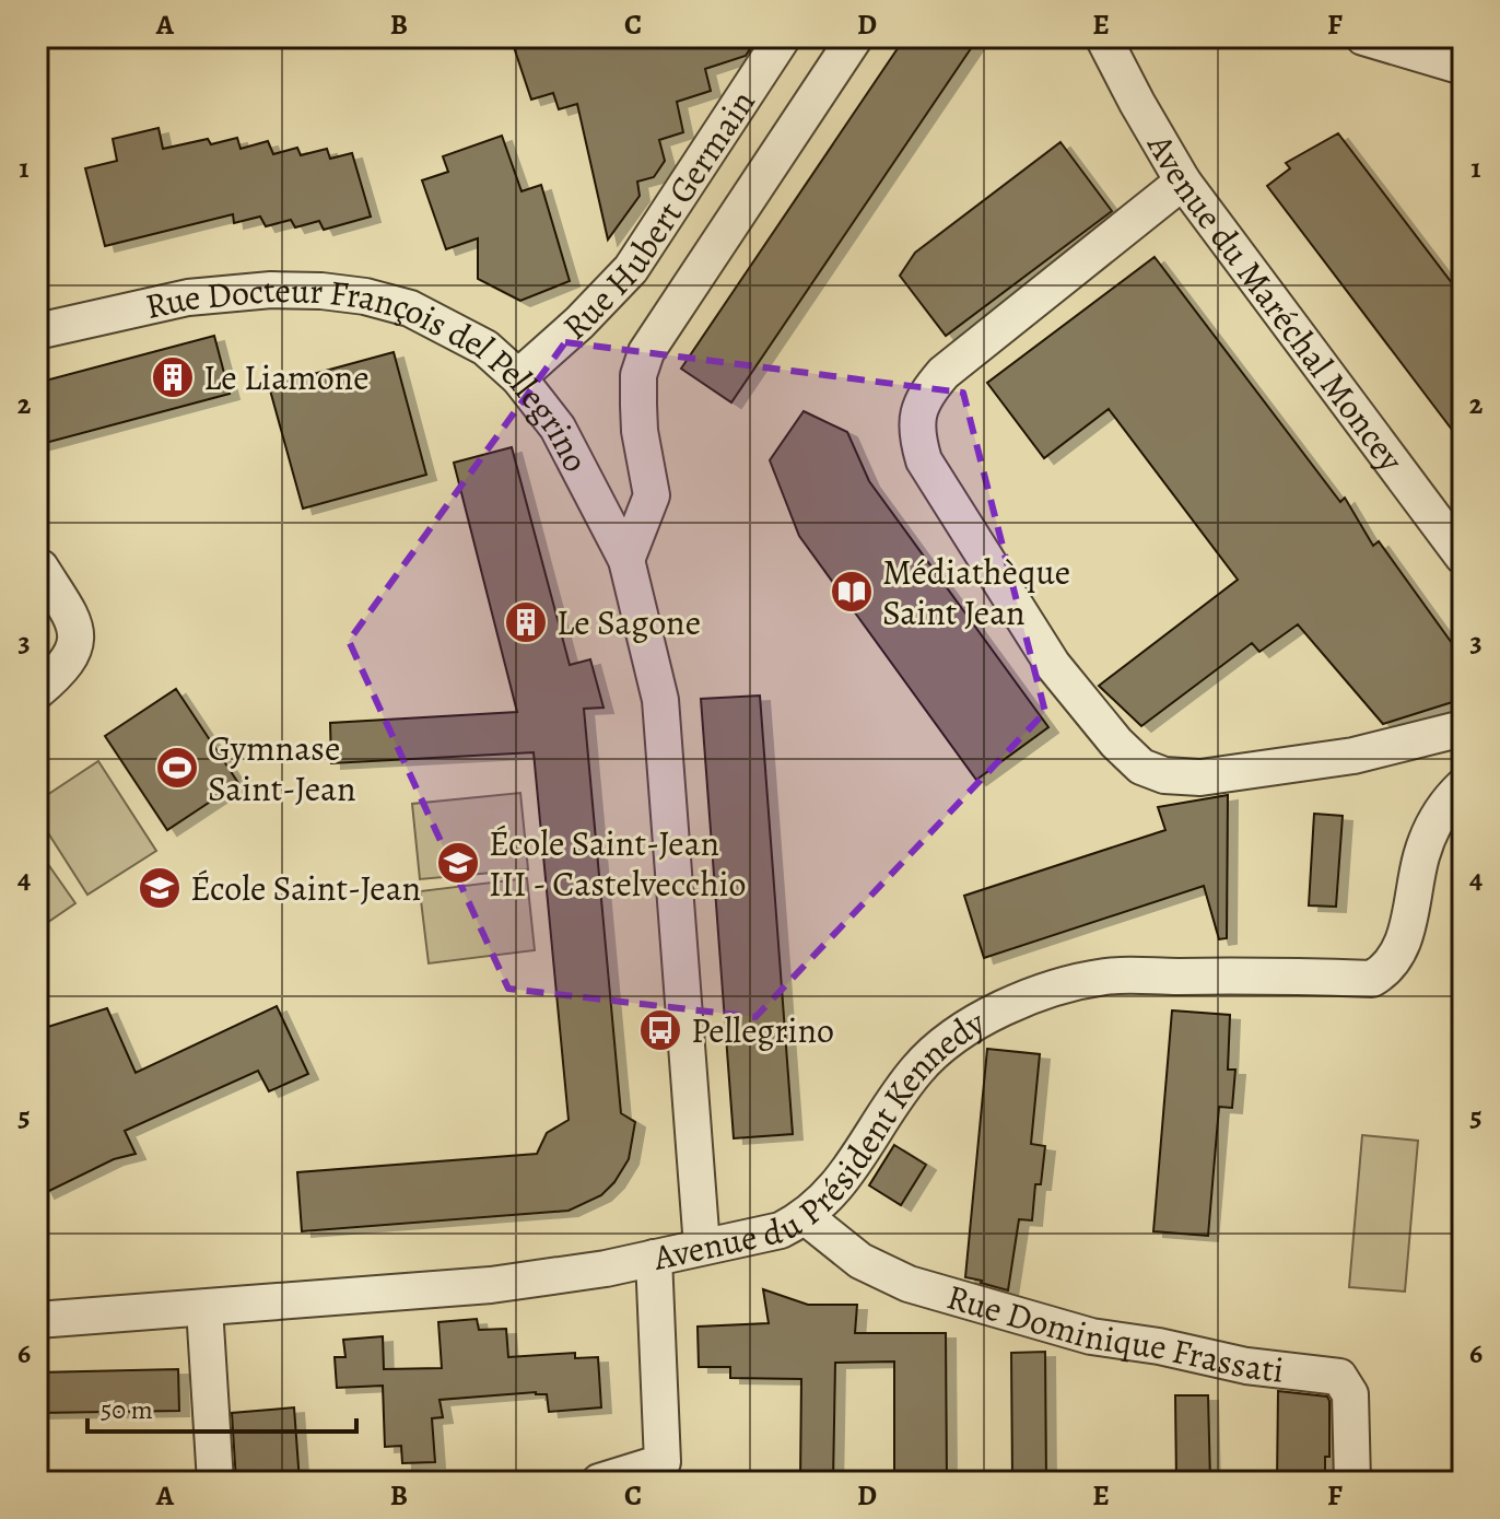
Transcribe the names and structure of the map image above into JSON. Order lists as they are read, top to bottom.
{
  "streets": {
    "street": [
      "Rue Hubert Germain",
      "Avenue du Maréchal Moncey",
      "Rue Docteur François del Pellegrino",
      "Avenue du Président Kennedy",
      "Rue Dominique Frassati"
    ]
  },
  "crossings": [
    ["Rue Hubert Germain", "Rue Docteur François del Pellegrino"],
    ["Rue Docteur François del Pellegrino", "Avenue du Président Kennedy"],
    ["Avenue du Président Kennedy", "Rue Dominique Frassati"]
  ],
  "places": {
    "building": ["Le Liamone", "Le Sagone"],
    "library": ["Médiathèque Saint Jean"],
    "sports": ["Gymnase Saint-Jean"],
    "school or university": ["École Saint-Jean III - Castelvecchio", "École Saint-Jean"],
    "bus stop": ["Pellegrino"]
  },
  "scale_bar": "50 m",
  "grid": {
    "columns": [
      "A",
      "B",
      "C",
      "D",
      "E",
      "F"
    ],
    "rows": [
      "1",
      "2",
      "3",
      "4",
      "5",
      "6"
    ]
  }
}
